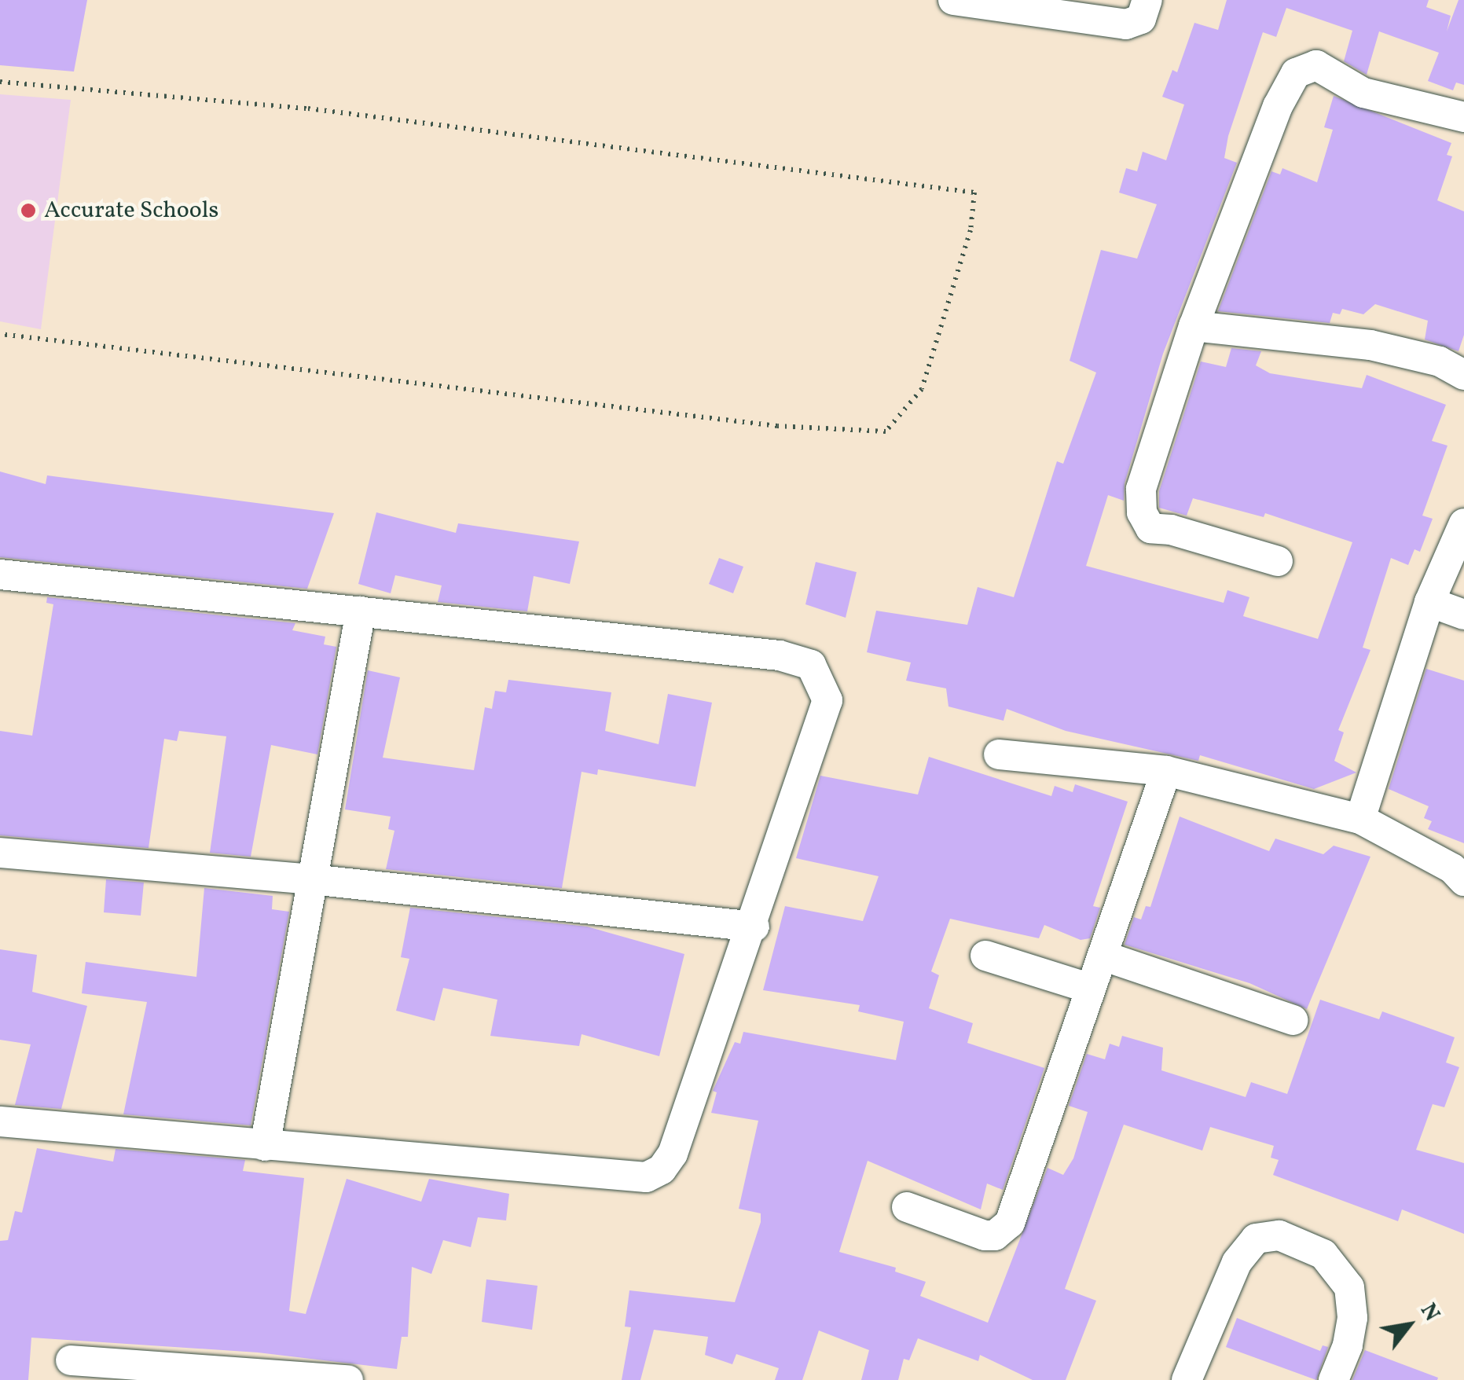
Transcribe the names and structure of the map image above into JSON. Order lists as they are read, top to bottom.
{
  "places": ["Accurate Schools"],
  "north": "top right"
}
